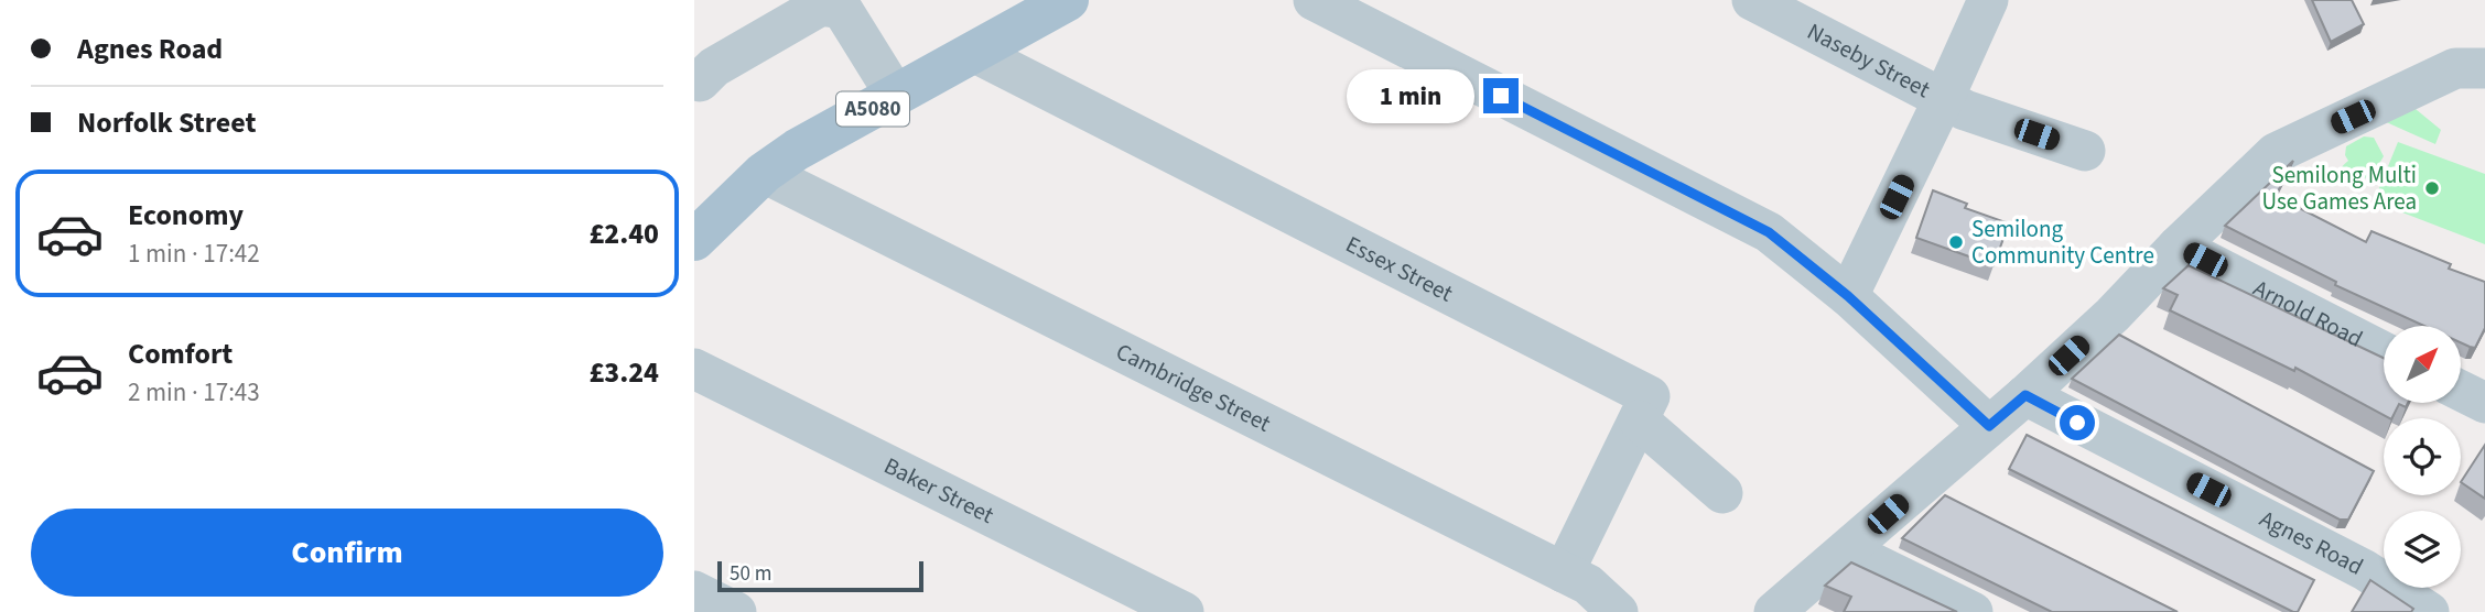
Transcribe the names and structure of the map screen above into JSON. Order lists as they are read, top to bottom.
{
  "streets": {
    "main road": ["A5080"],
    "street": [
      "Naseby Street",
      "Essex Street",
      "Arnold Road",
      "Cambridge Street",
      "Baker Street",
      "Agnes Road"
    ]
  },
  "crossings": [
    ["A5080", "Essex Street"],
    ["A5080", "Cambridge Street"],
    ["Essex Street", "Cambridge Street"]
  ],
  "places": ["Semilong Multi Use Games Area", "Semilong Community Centre"],
  "scale_bar": "50 m",
  "north": "top right",
  "page": {
    "banner": ["Agnes Road", "Norfolk Street"],
    "bubble": "1 min",
    "list": [
      {
        "name": "Economy",
        "note": "1 min · 17:42",
        "value": "£2.40"
      },
      {
        "name": "Comfort",
        "note": "2 min · 17:43",
        "value": "£3.24"
      }
    ],
    "buttons": "Confirm",
    "scale": "50 m"
  }
}
